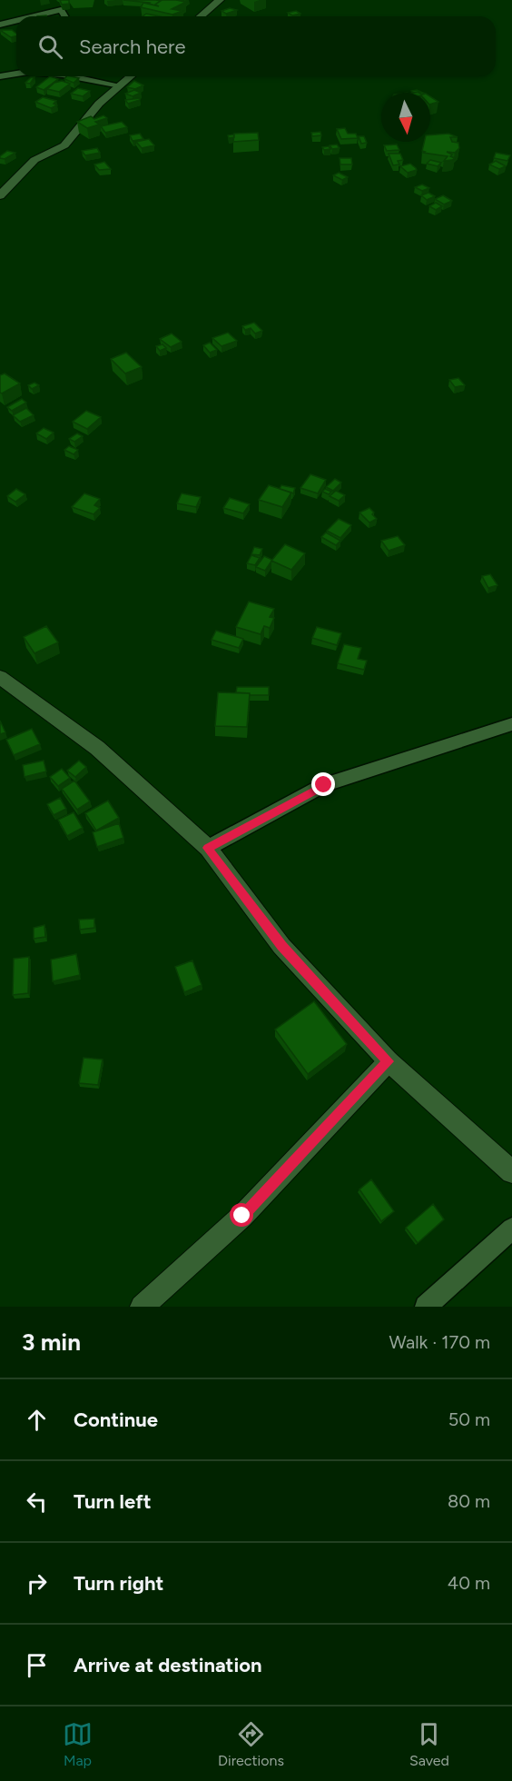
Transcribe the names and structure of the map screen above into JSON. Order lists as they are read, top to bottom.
{
  "north": "bottom",
  "page": {
    "search": "Search here",
    "heading": ["3 min", "Walk · 170 m"],
    "list": [
      ["Continue", "50 m"],
      ["Turn left", "80 m"],
      ["Turn right", "40 m"],
      "Arrive at destination"
    ],
    "nav": ["Map", "Directions", "Saved"]
  }
}
